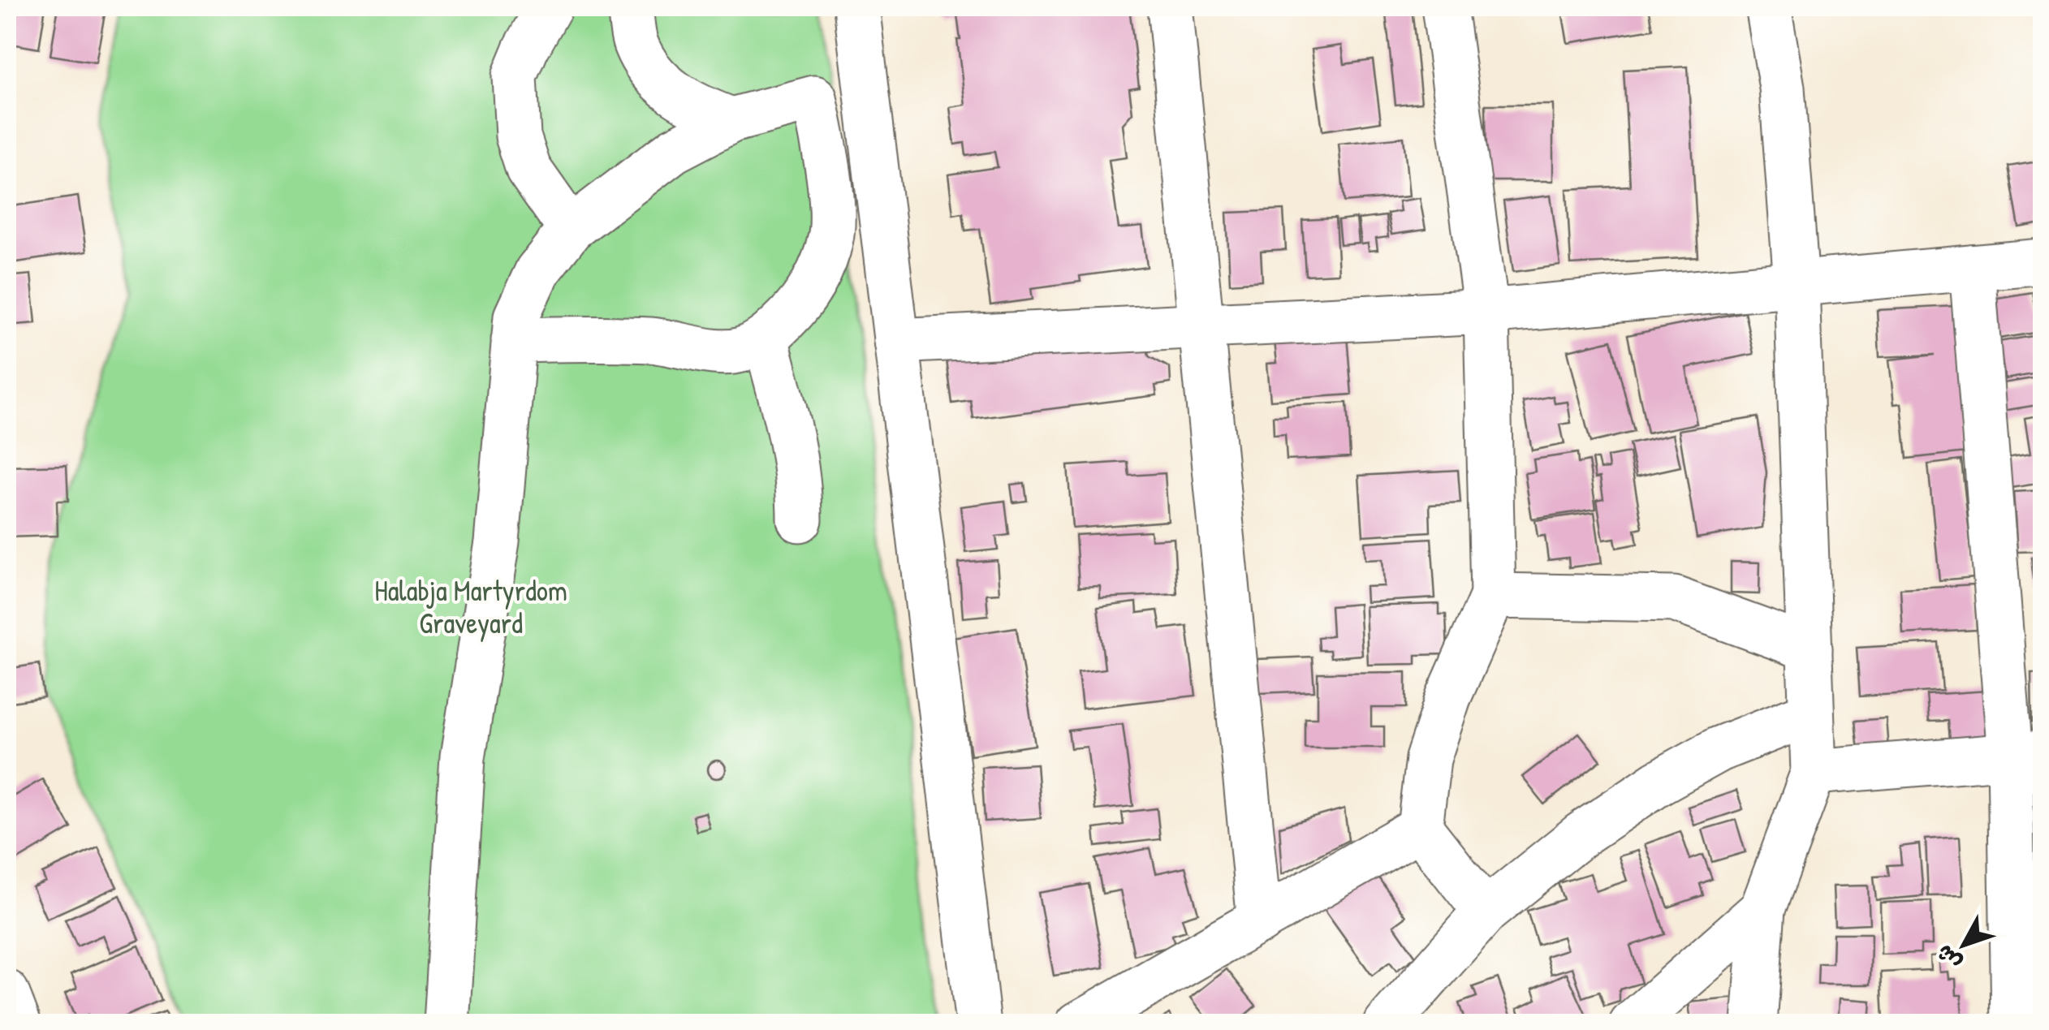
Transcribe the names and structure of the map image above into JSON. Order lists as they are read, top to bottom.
{
  "parks": ["Halabja Martyrdom Graveyard"],
  "north": "bottom left"
}
